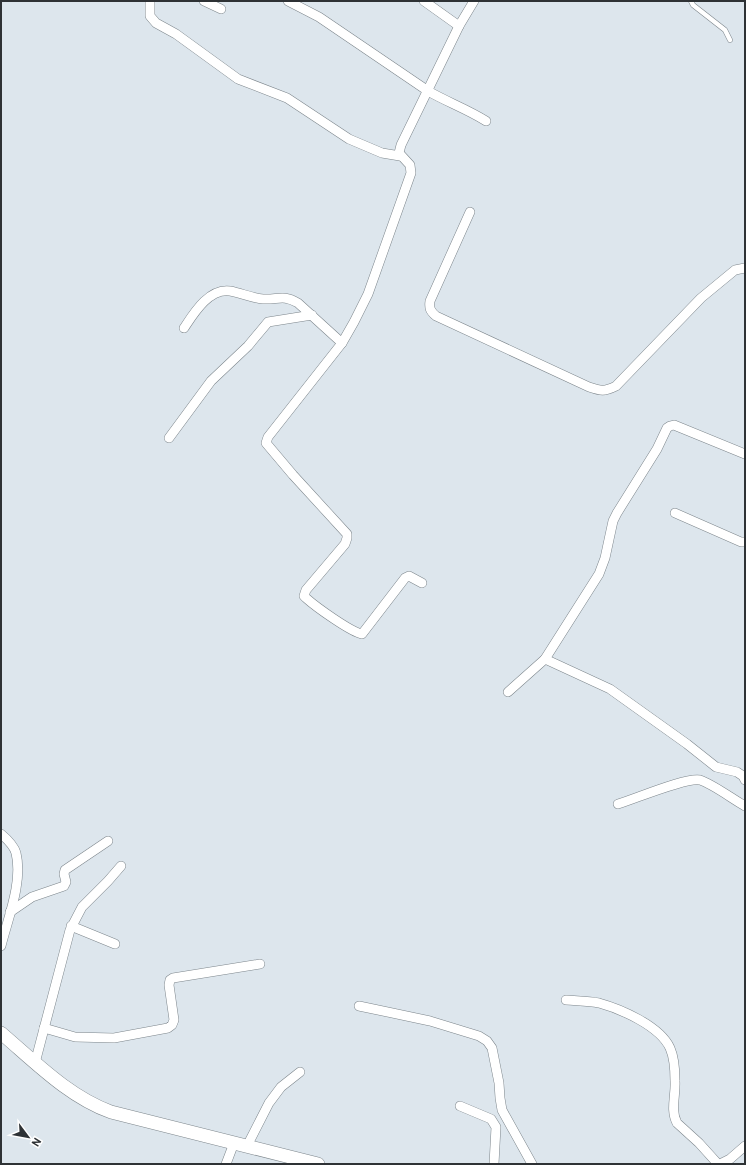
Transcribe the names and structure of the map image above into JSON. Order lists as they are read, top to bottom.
{
  "north": "bottom right"
}
